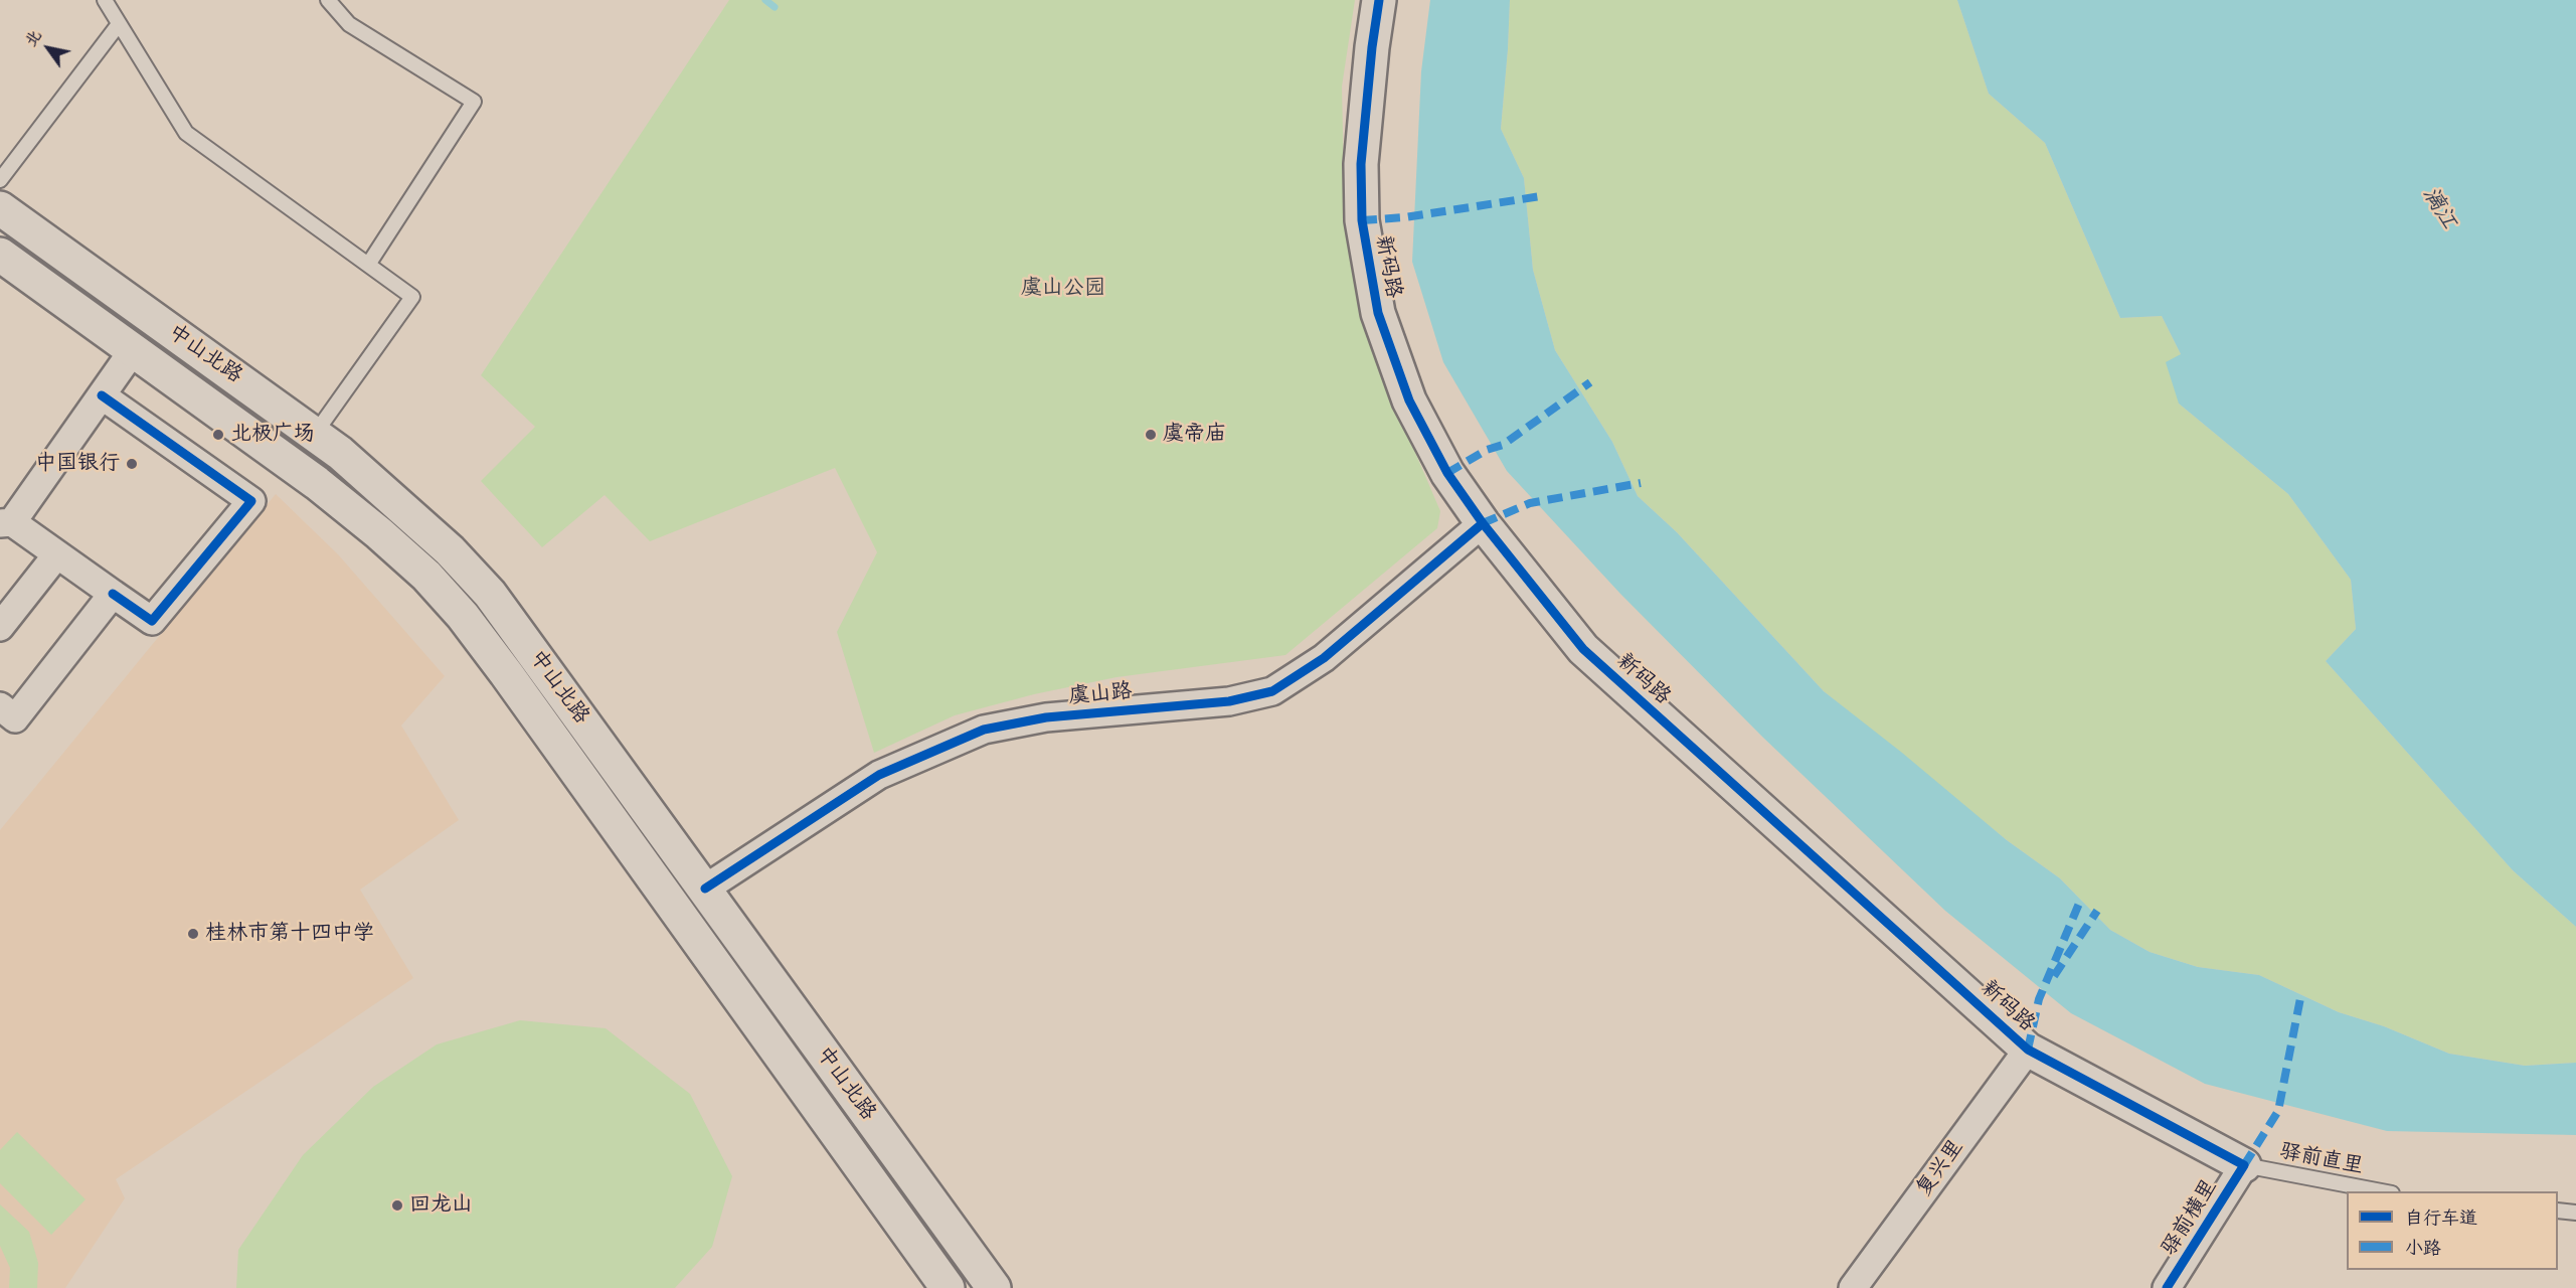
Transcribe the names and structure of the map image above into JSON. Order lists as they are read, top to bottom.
{
  "streets": {
    "main road": ["新码路", "中山北路"],
    "street": ["虞山路", "复兴里", "驿前横里"],
    "lane": ["驿前直里"]
  },
  "crossings": [
    ["新码路", "虞山路"],
    ["新码路", "驿前直里"],
    ["新码路", "复兴里"],
    ["新码路", "驿前横里"],
    ["中山北路", "虞山路"],
    ["驿前直里", "驿前横里"]
  ],
  "water": ["漓江"],
  "parks": ["虞山公园"],
  "places": [
    "北极广场",
    "虞帝庙",
    "中国银行",
    "桂林市第十四中学",
    "回龙山"
  ],
  "legend": ["自行车道", "小路"],
  "north": "top left"
}
